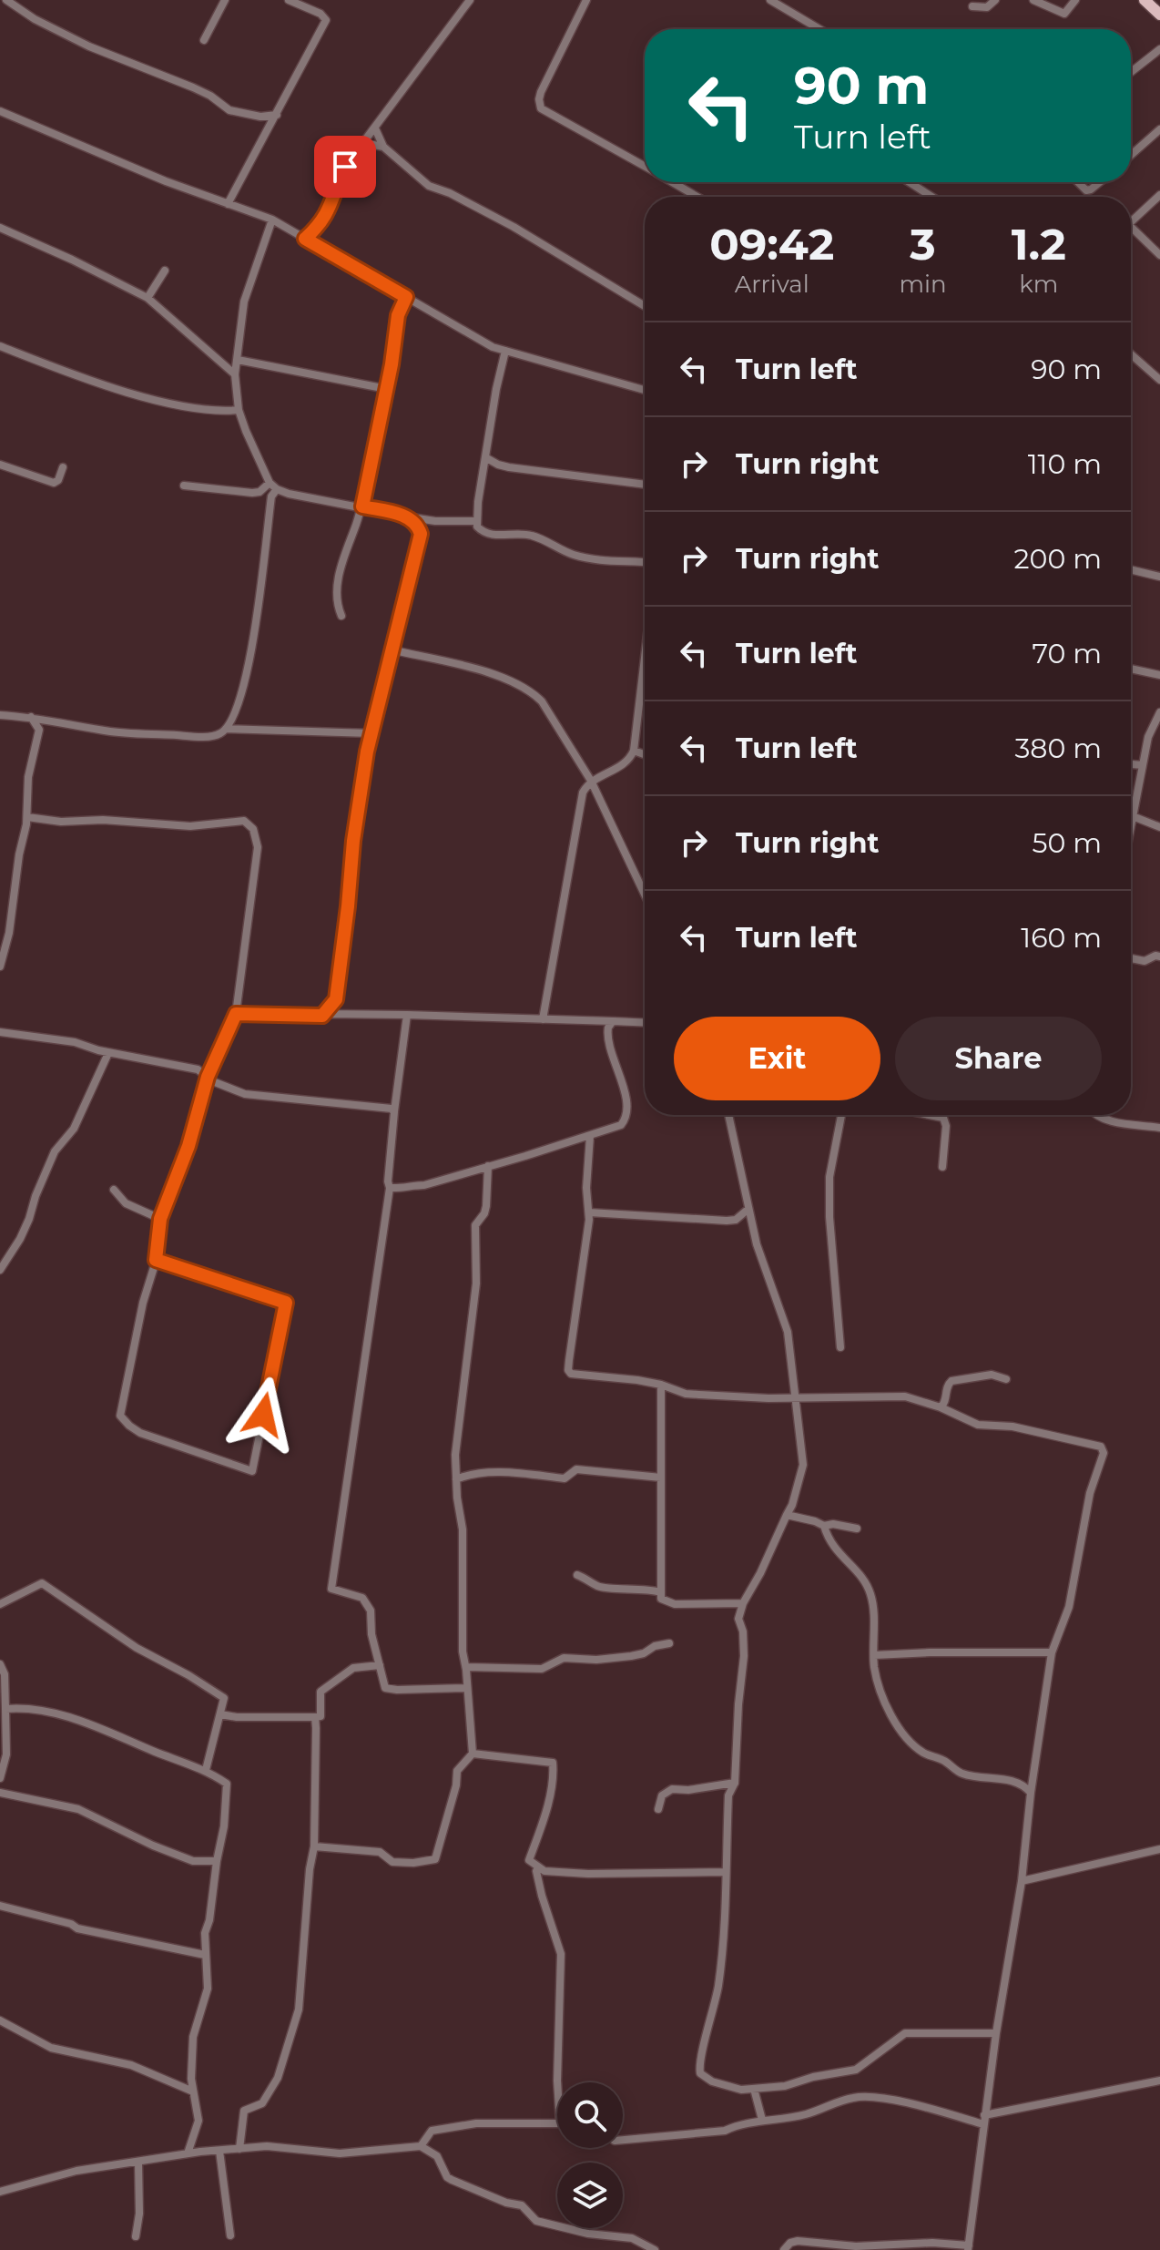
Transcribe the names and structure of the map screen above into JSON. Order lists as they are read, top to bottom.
{
  "page": {
    "turn": ["90 m", "Turn left"],
    "eta": [
      "09:42",
      "Arrival",
      "3",
      "min",
      "1.2",
      "km"
    ],
    "list": [
      {
        "name": "Turn left",
        "value": "90 m"
      },
      {
        "name": "Turn right",
        "value": "110 m"
      },
      {
        "name": "Turn right",
        "value": "200 m"
      },
      {
        "name": "Turn left",
        "value": "70 m"
      },
      {
        "name": "Turn left",
        "value": "380 m"
      },
      {
        "name": "Turn right",
        "value": "50 m"
      },
      {
        "name": "Turn left",
        "value": "160 m"
      }
    ],
    "buttons": ["Exit", "Share"]
  }
}
